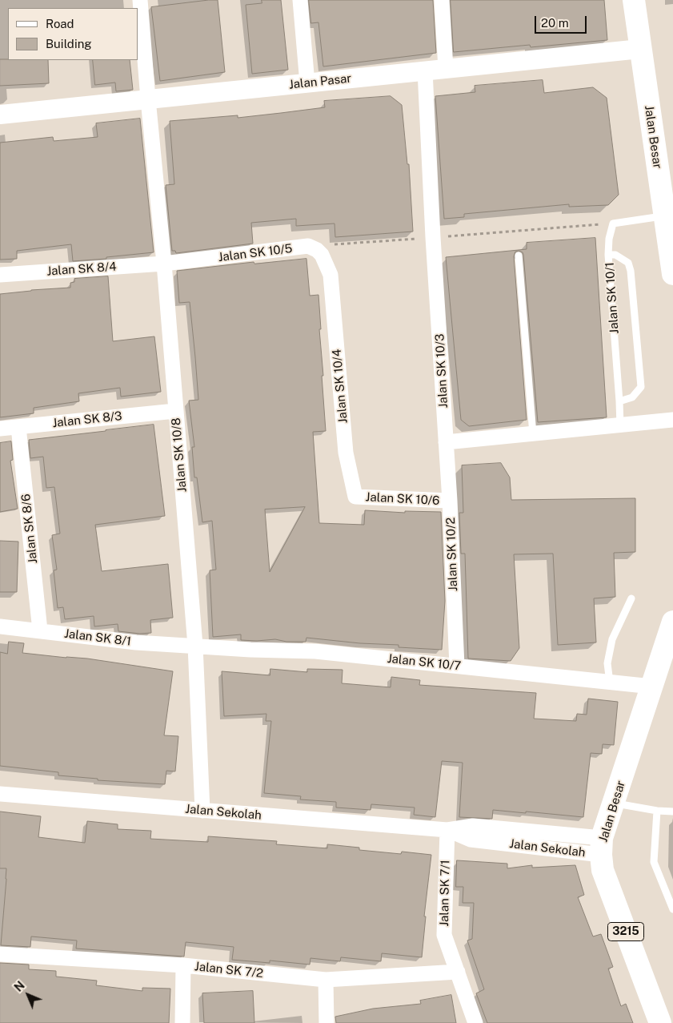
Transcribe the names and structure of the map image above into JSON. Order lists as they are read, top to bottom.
{
  "streets": {
    "main road": ["Jalan Besar", "3215"],
    "street": [
      "Jalan Pasar",
      "Jalan SK 10/5",
      "Jalan SK 8/4",
      "Jalan SK 10/3",
      "Jalan SK 10/4",
      "Jalan SK 8/3",
      "Jalan SK 10/8",
      "Jalan SK 10/6",
      "Jalan SK 8/6",
      "Jalan SK 10/2",
      "Jalan SK 8/1",
      "Jalan SK 10/7",
      "Jalan Sekolah",
      "Jalan SK 7/1",
      "Jalan SK 7/2"
    ],
    "lane": ["Jalan SK 10/1"]
  },
  "crossings": [
    ["Jalan Pasar", "Jalan Besar"],
    ["Jalan Pasar", "Jalan SK 10/3"],
    ["Jalan Pasar", "Jalan SK 10/8"],
    ["Jalan Besar", "Jalan SK 10/7"],
    ["Jalan Besar", "Jalan Sekolah"],
    ["Jalan SK 10/5", "Jalan SK 8/4"],
    ["Jalan SK 10/5", "Jalan SK 10/4"],
    ["Jalan SK 10/5", "Jalan SK 10/8"],
    ["Jalan SK 8/4", "Jalan SK 10/8"],
    ["Jalan SK 10/3", "Jalan SK 10/2"],
    ["Jalan SK 10/4", "Jalan SK 10/6"],
    ["Jalan SK 8/3", "Jalan SK 10/8"],
    ["Jalan SK 8/3", "Jalan SK 8/6"],
    ["Jalan SK 10/8", "Jalan SK 8/1"],
    ["Jalan SK 10/8", "Jalan SK 10/7"],
    ["Jalan SK 10/8", "Jalan Sekolah"],
    ["Jalan SK 10/6", "Jalan SK 10/2"],
    ["Jalan SK 8/6", "Jalan SK 8/1"],
    ["Jalan SK 10/2", "Jalan SK 10/7"],
    ["Jalan SK 8/1", "Jalan SK 10/7"],
    ["Jalan Sekolah", "Jalan SK 7/1"],
    ["Jalan SK 7/1", "Jalan SK 7/2"]
  ],
  "legend": ["Road", "Building"],
  "scale_bar": "20 m",
  "north": "top left"
}
